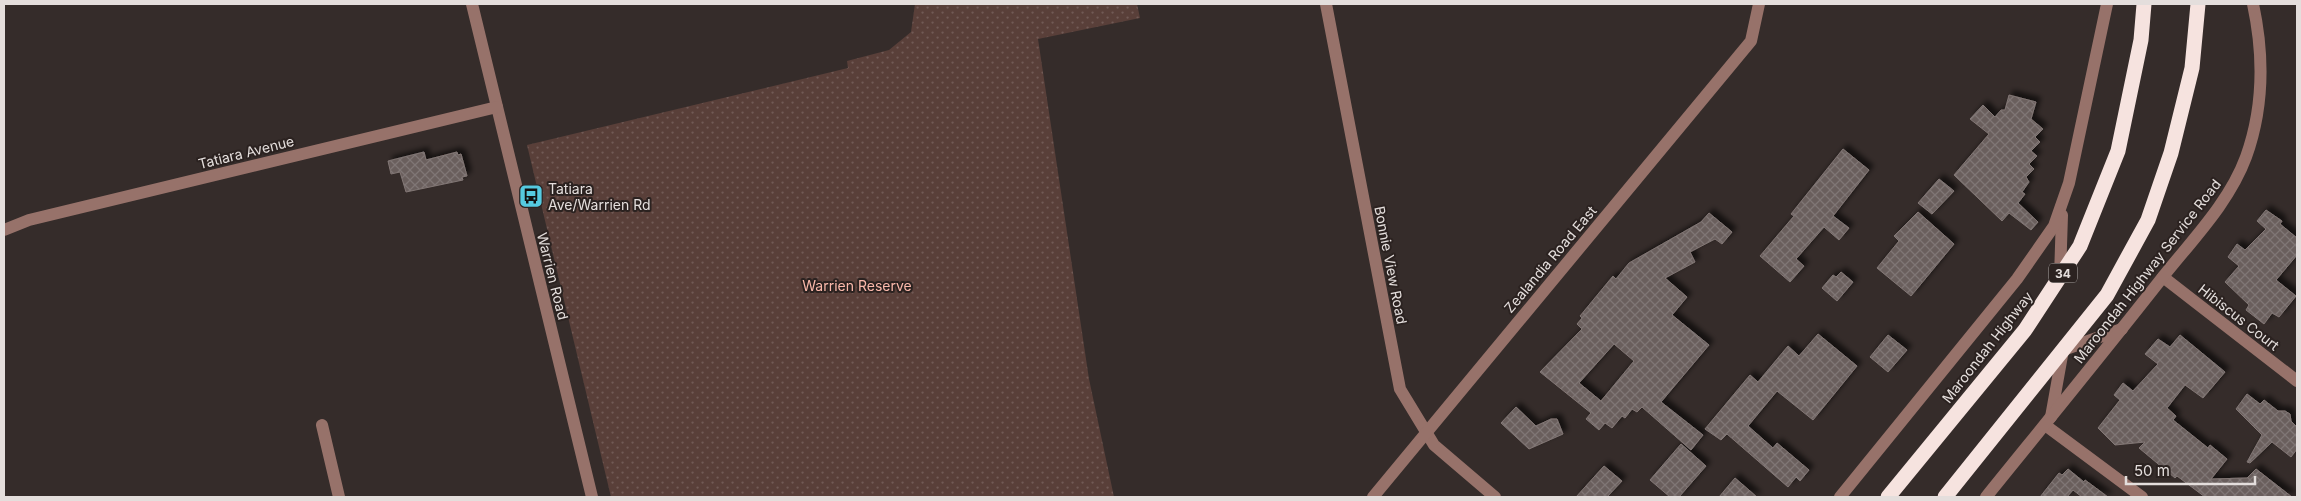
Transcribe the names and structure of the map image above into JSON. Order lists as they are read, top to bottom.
{
  "streets": {
    "highway": ["34", "Maroondah Highway"],
    "street": [
      "Tatiara Avenue",
      "Zealandia Road East",
      "Bonnie View Road",
      "Maroondah Highway Service Road",
      "Warrien Road",
      "Hibiscus Court"
    ]
  },
  "crossings": [
    ["Tatiara Avenue", "Warrien Road"],
    ["Zealandia Road East", "Bonnie View Road"],
    ["Maroondah Highway Service Road", "Hibiscus Court"]
  ],
  "parks": ["Warrien Reserve"],
  "places": {
    "bus stop": ["Tatiara Ave/Warrien Rd"]
  },
  "scale_bar": "50 m"
}
